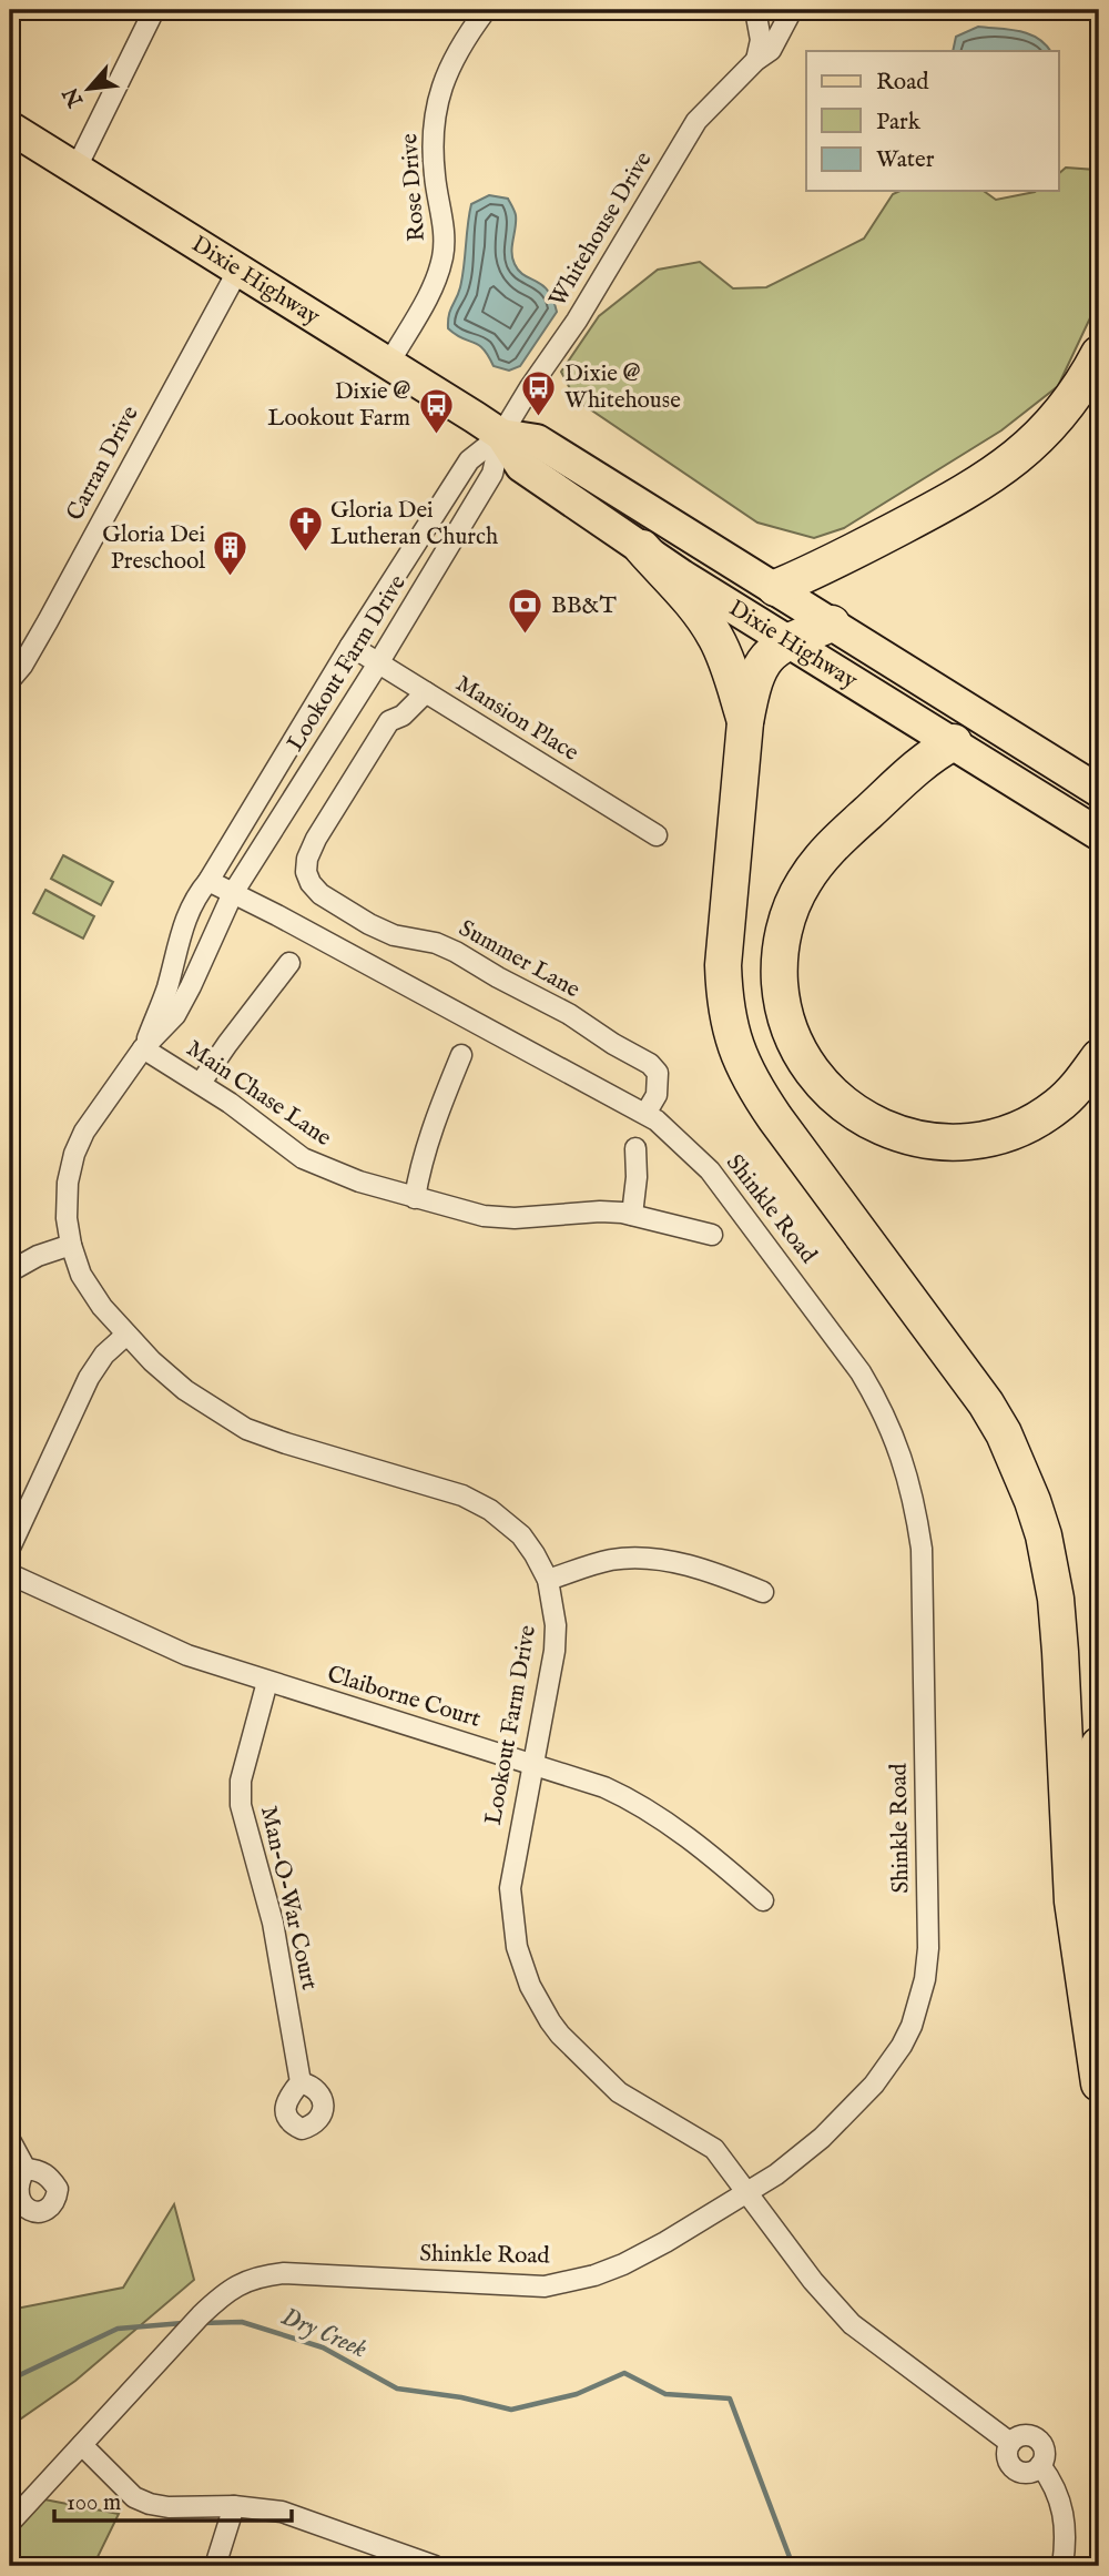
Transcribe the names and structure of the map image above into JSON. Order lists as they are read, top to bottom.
{
  "streets": {
    "main road": ["Dixie Highway"],
    "street": [
      "Rose Drive",
      "Whitehouse Drive",
      "Carran Drive",
      "Lookout Farm Drive",
      "Mansion Place",
      "Summer Lane",
      "Main Chase Lane",
      "Shinkle Road",
      "Claiborne Court",
      "Man-O-War Court"
    ]
  },
  "crossings": [
    ["Rose Drive", "Dixie Highway"],
    ["Whitehouse Drive", "Dixie Highway"],
    ["Whitehouse Drive", "Lookout Farm Drive"],
    ["Dixie Highway", "Carran Drive"],
    ["Dixie Highway", "Lookout Farm Drive"],
    ["Lookout Farm Drive", "Mansion Place"],
    ["Lookout Farm Drive", "Main Chase Lane"],
    ["Lookout Farm Drive", "Shinkle Road"],
    ["Lookout Farm Drive", "Claiborne Court"],
    ["Mansion Place", "Summer Lane"],
    ["Summer Lane", "Shinkle Road"],
    ["Claiborne Court", "Man-O-War Court"]
  ],
  "water": ["Dry Creek"],
  "places": {
    "bus stop": ["Dixie @ Whitehouse", "Dixie @ Lookout Farm"],
    "church": ["Gloria Dei Lutheran Church"],
    "building": ["Gloria Dei Preschool"],
    "bank": ["BB&T"]
  },
  "legend": ["Road", "Park", "Water"],
  "scale_bar": "100 m",
  "north": "bottom left"
}
